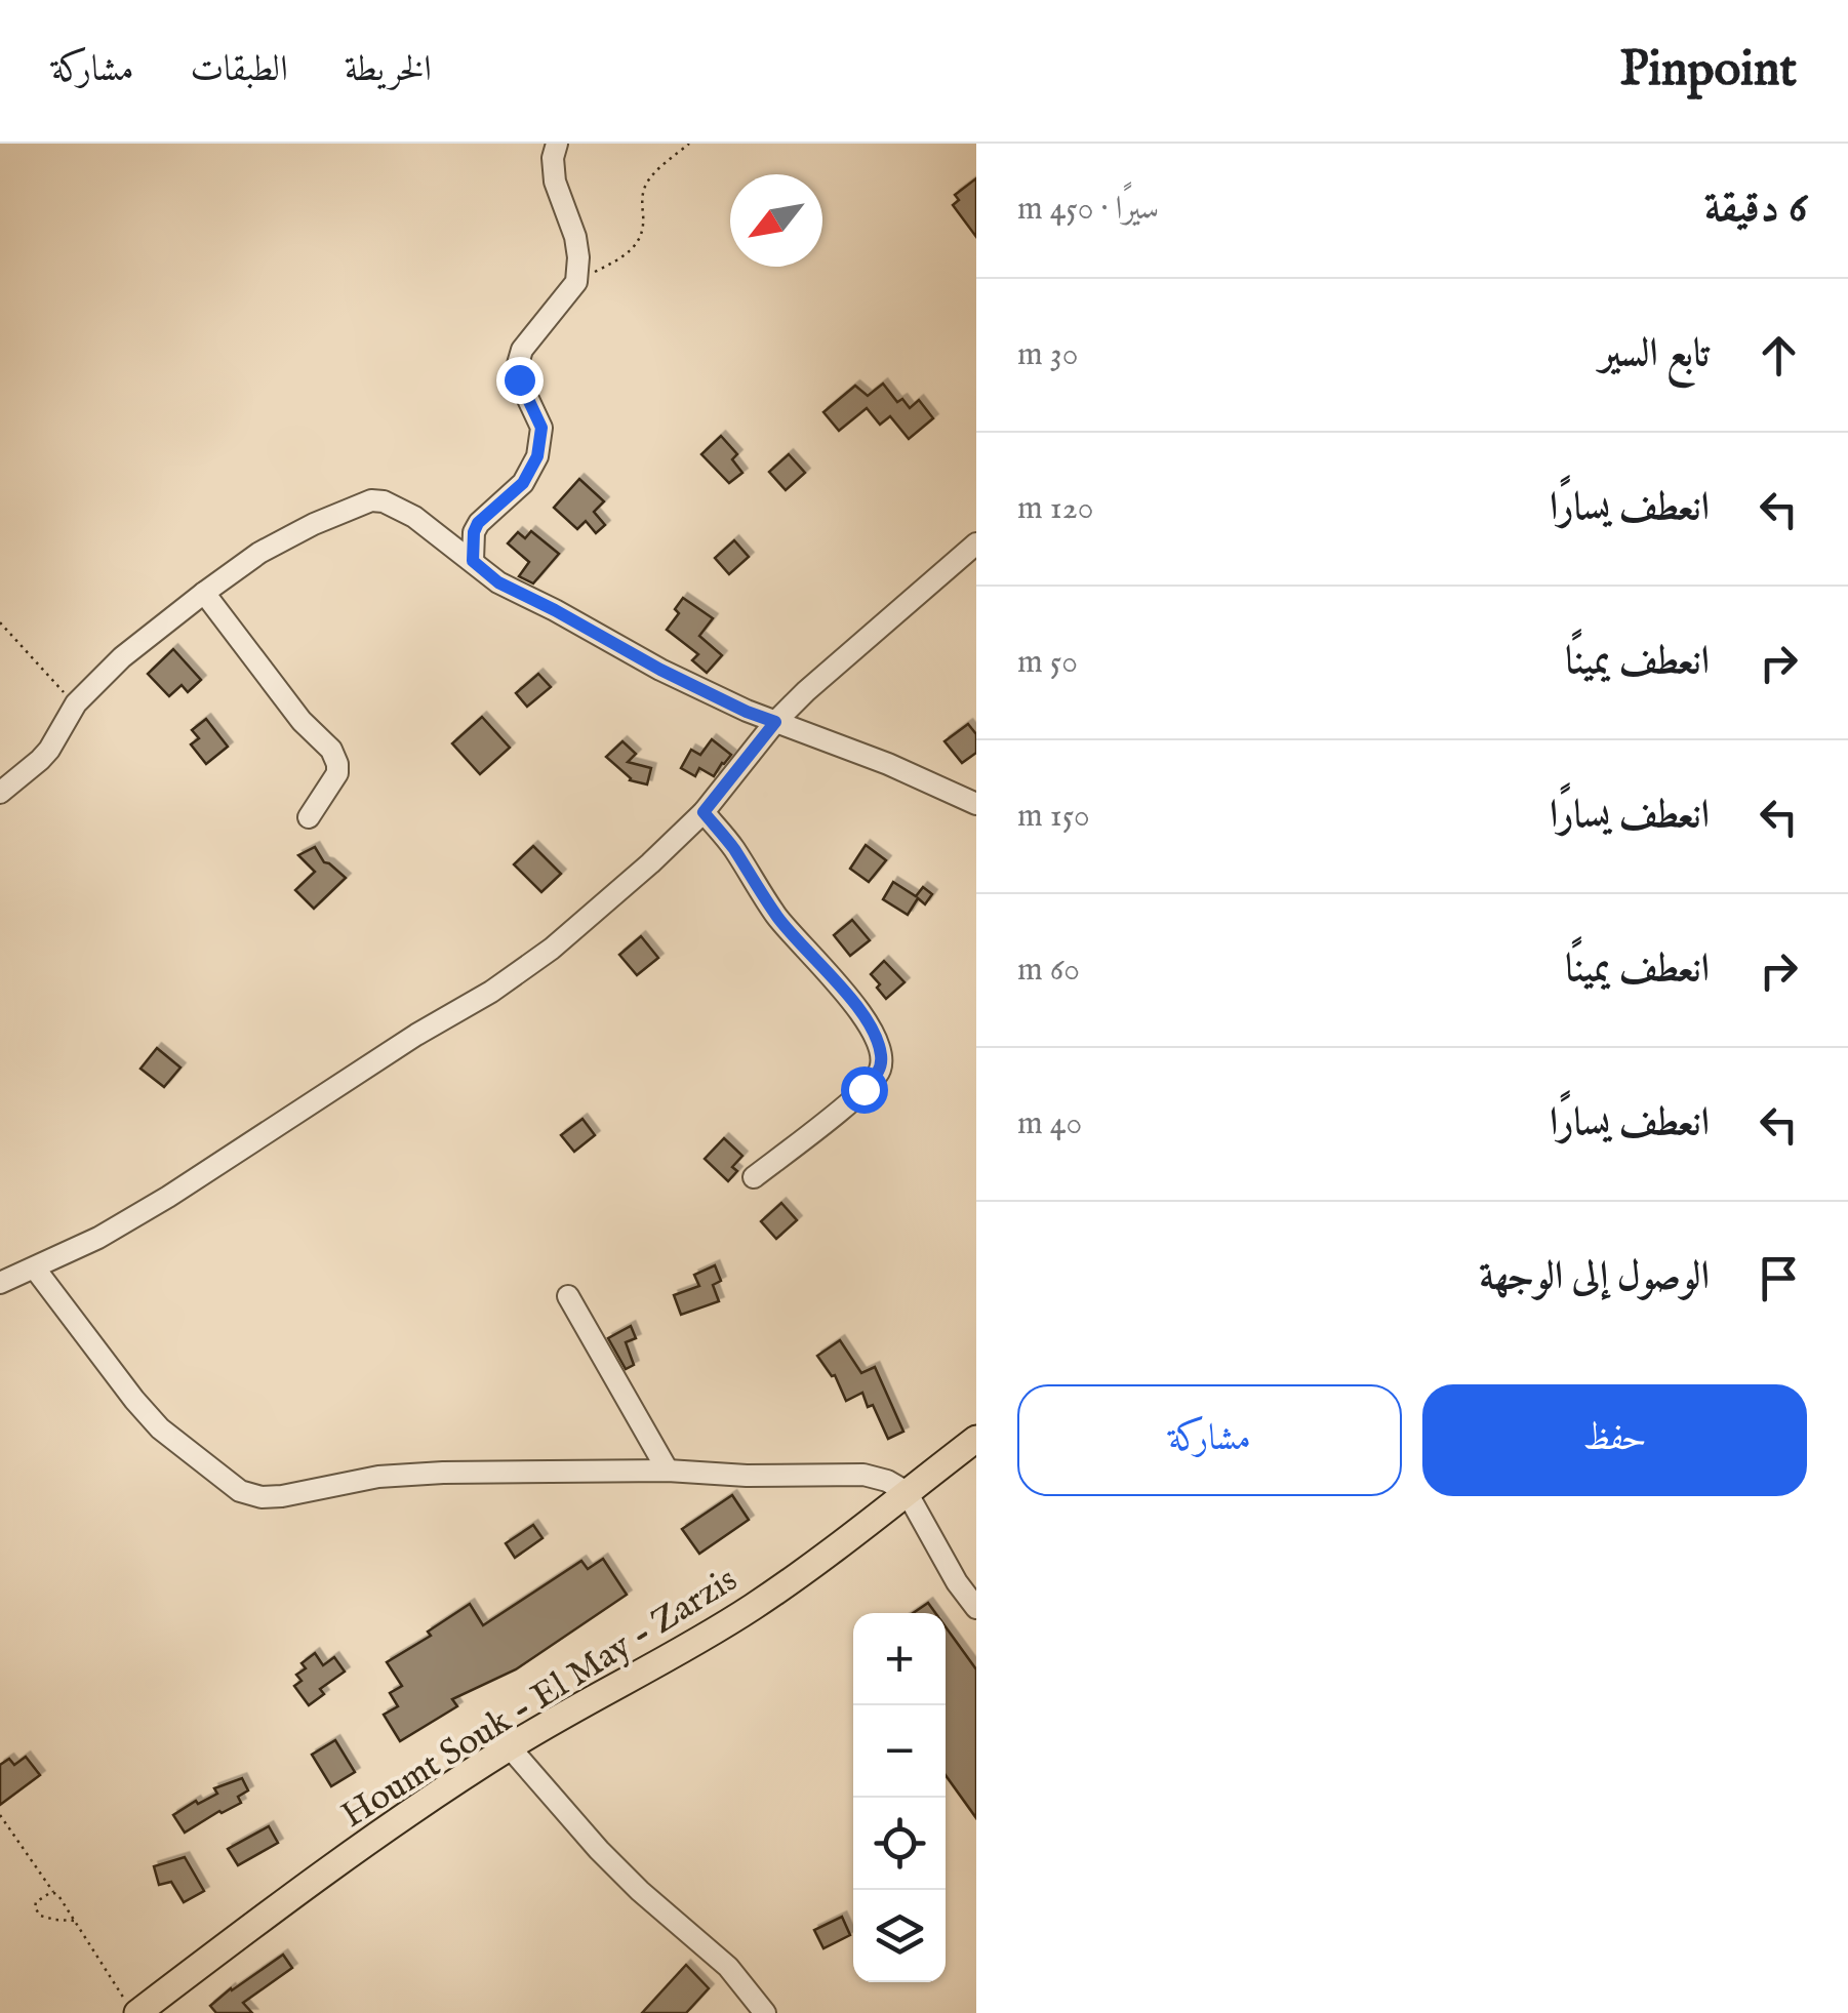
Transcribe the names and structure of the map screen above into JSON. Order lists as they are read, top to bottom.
{
  "streets": {
    "main road": ["Houmt Souk - El May - Zarzis"]
  },
  "north": "bottom left",
  "page": {
    "header": "Pinpoint",
    "nav": ["الخريطة", "الطبقات", "مشاركة"],
    "heading": ["6 دقيقة", "سيرًا · 450 m"],
    "list": [
      ["تابع السير", "30 m"],
      ["انعطف يسارًا", "120 m"],
      ["انعطف يمينًا", "50 m"],
      ["انعطف يسارًا", "150 m"],
      ["انعطف يمينًا", "60 m"],
      ["انعطف يسارًا", "40 m"],
      "الوصول إلى الوجهة"
    ],
    "buttons": ["حفظ", "مشاركة"],
    "map_buttons": ["+", "−"]
  }
}
